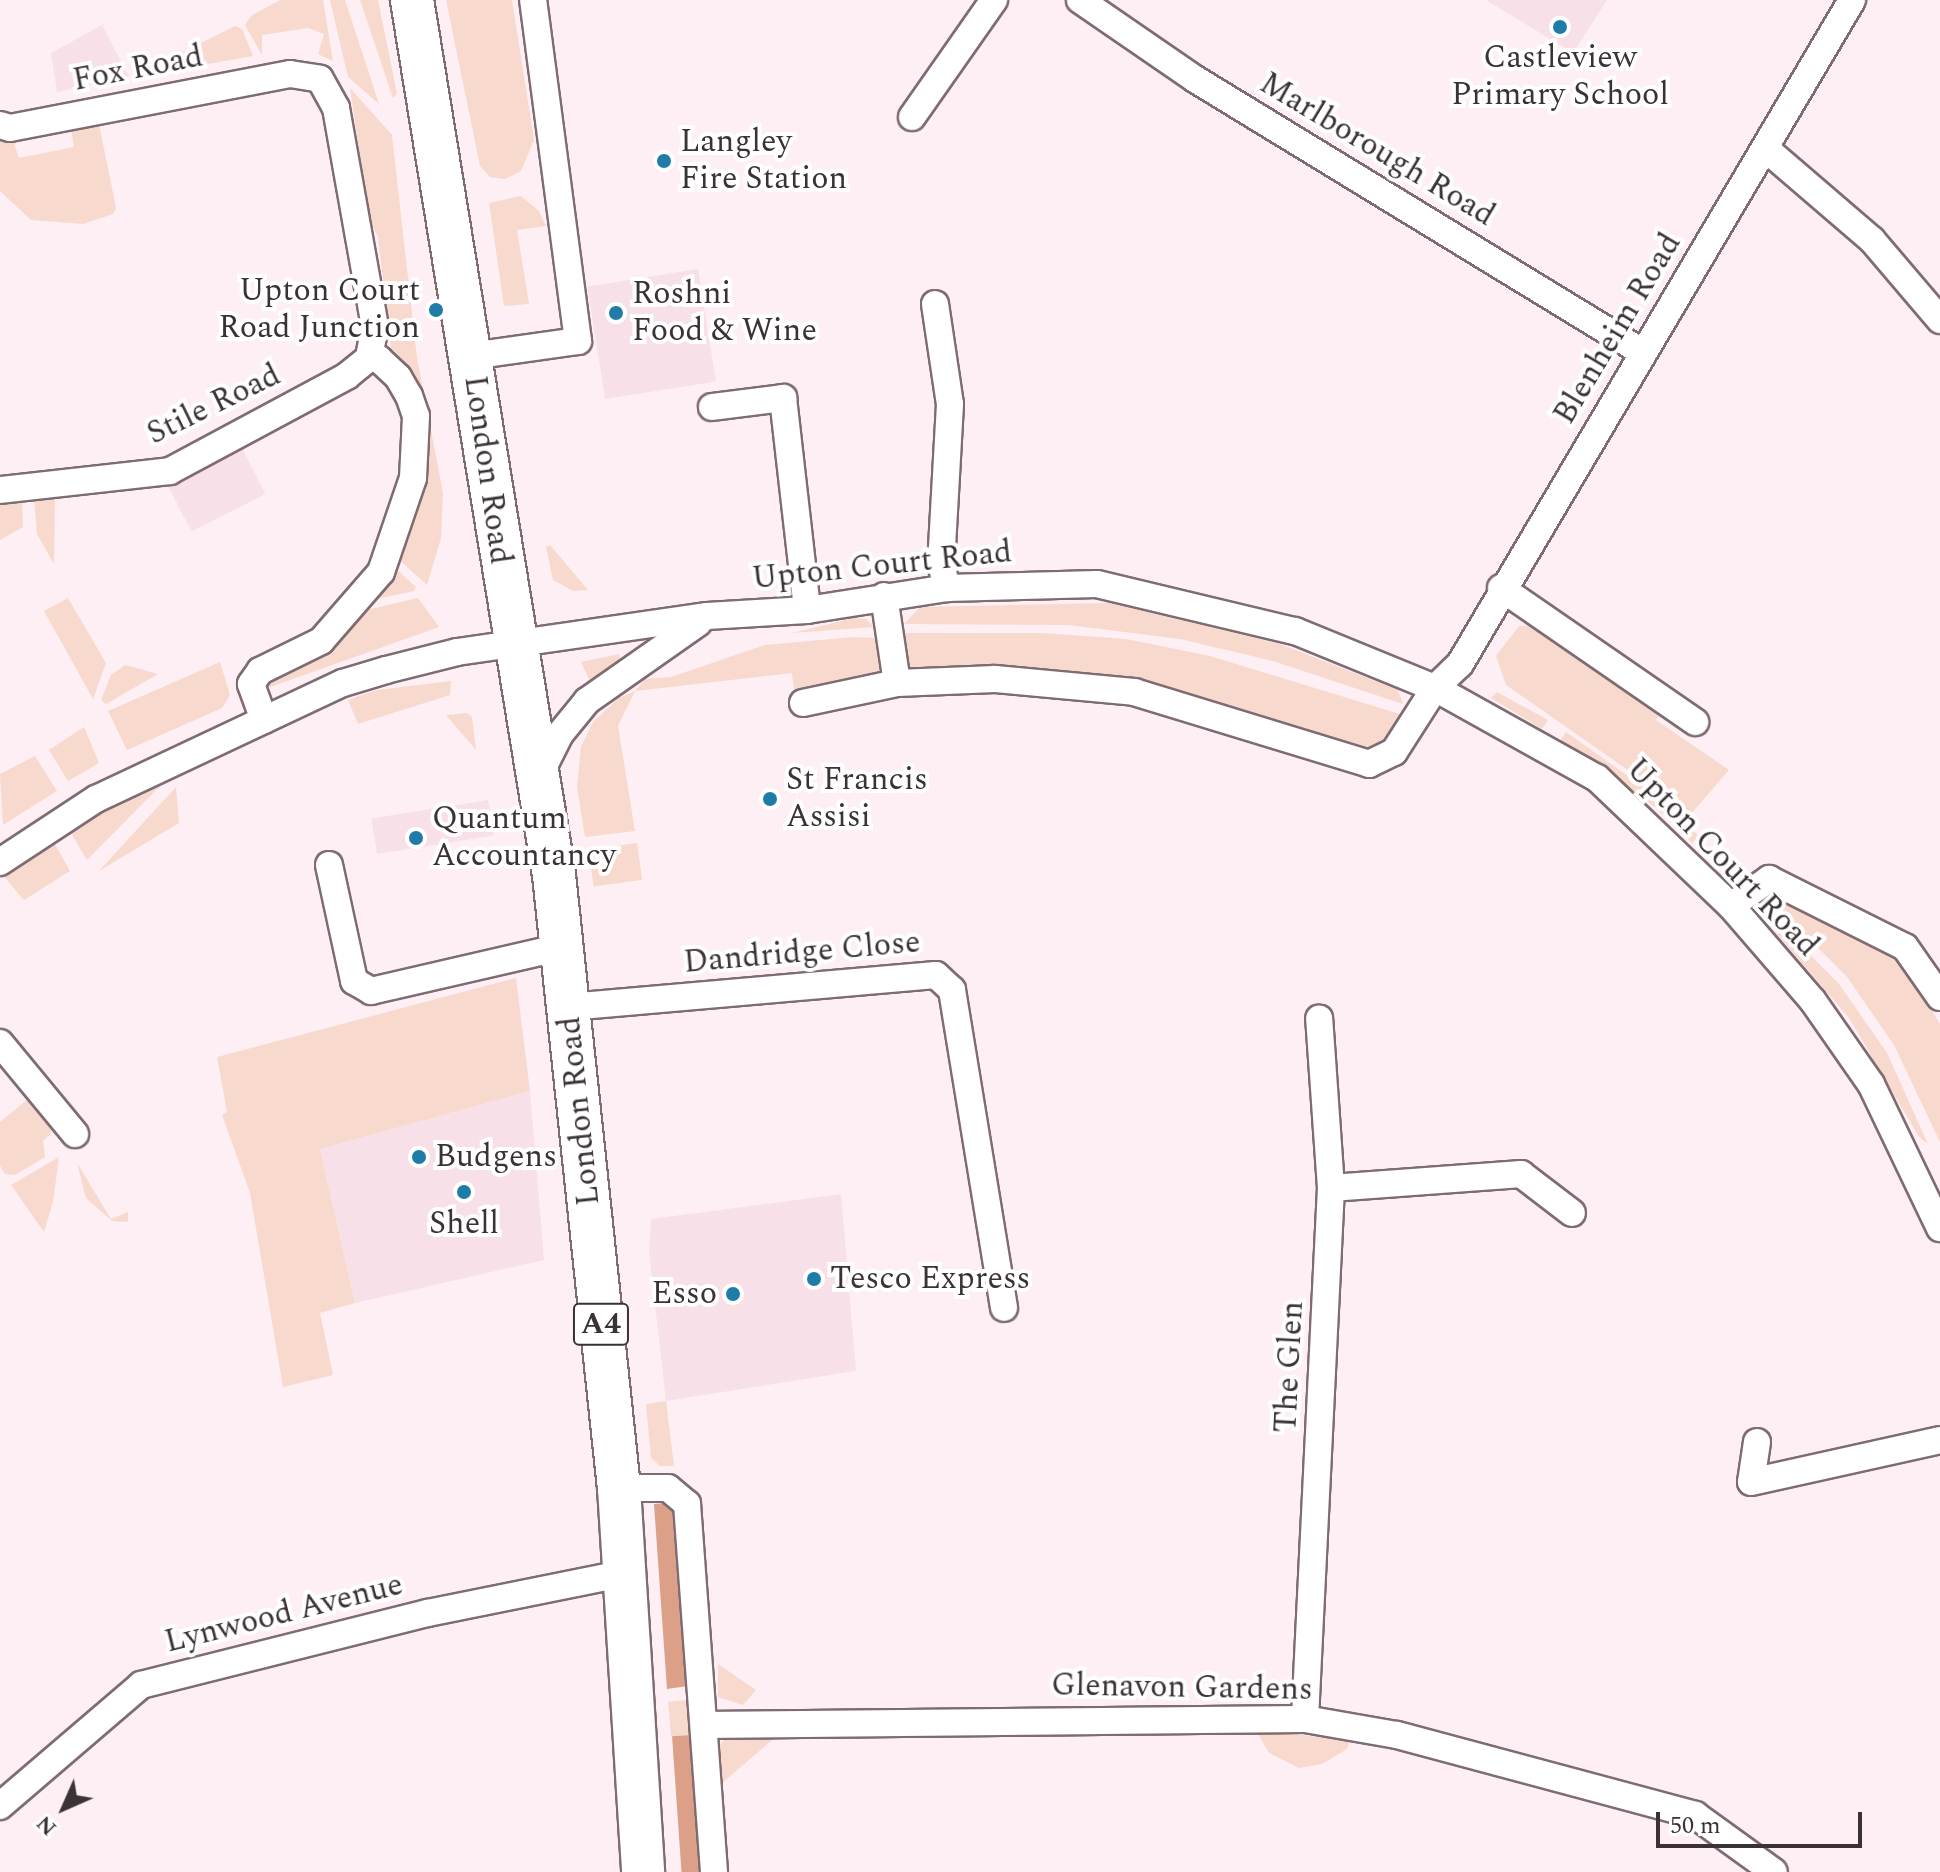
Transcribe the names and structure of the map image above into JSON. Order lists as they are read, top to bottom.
{
  "streets": {
    "main road": ["London Road", "A4"],
    "street": [
      "Fox Road",
      "Marlborough Road",
      "Blenheim Road",
      "Stile Road",
      "Upton Court Road",
      "Dandridge Close",
      "The Glen",
      "Lynwood Avenue",
      "Glenavon Gardens"
    ]
  },
  "crossings": [
    ["Fox Road", "Stile Road"],
    ["Marlborough Road", "Blenheim Road"],
    ["Blenheim Road", "Upton Court Road"],
    ["London Road", "Upton Court Road"],
    ["London Road", "Dandridge Close"],
    ["London Road", "Lynwood Avenue"],
    ["The Glen", "Glenavon Gardens"]
  ],
  "places": [
    "Castleview Primary School",
    "Langley Fire Station",
    "Upton Court Road Junction",
    "Roshni Food & Wine",
    "St Francis Assisi",
    "Quantum Accountancy",
    "Budgens",
    "Shell",
    "Tesco Express",
    "Esso"
  ],
  "scale_bar": "50 m",
  "north": "bottom left"
}
